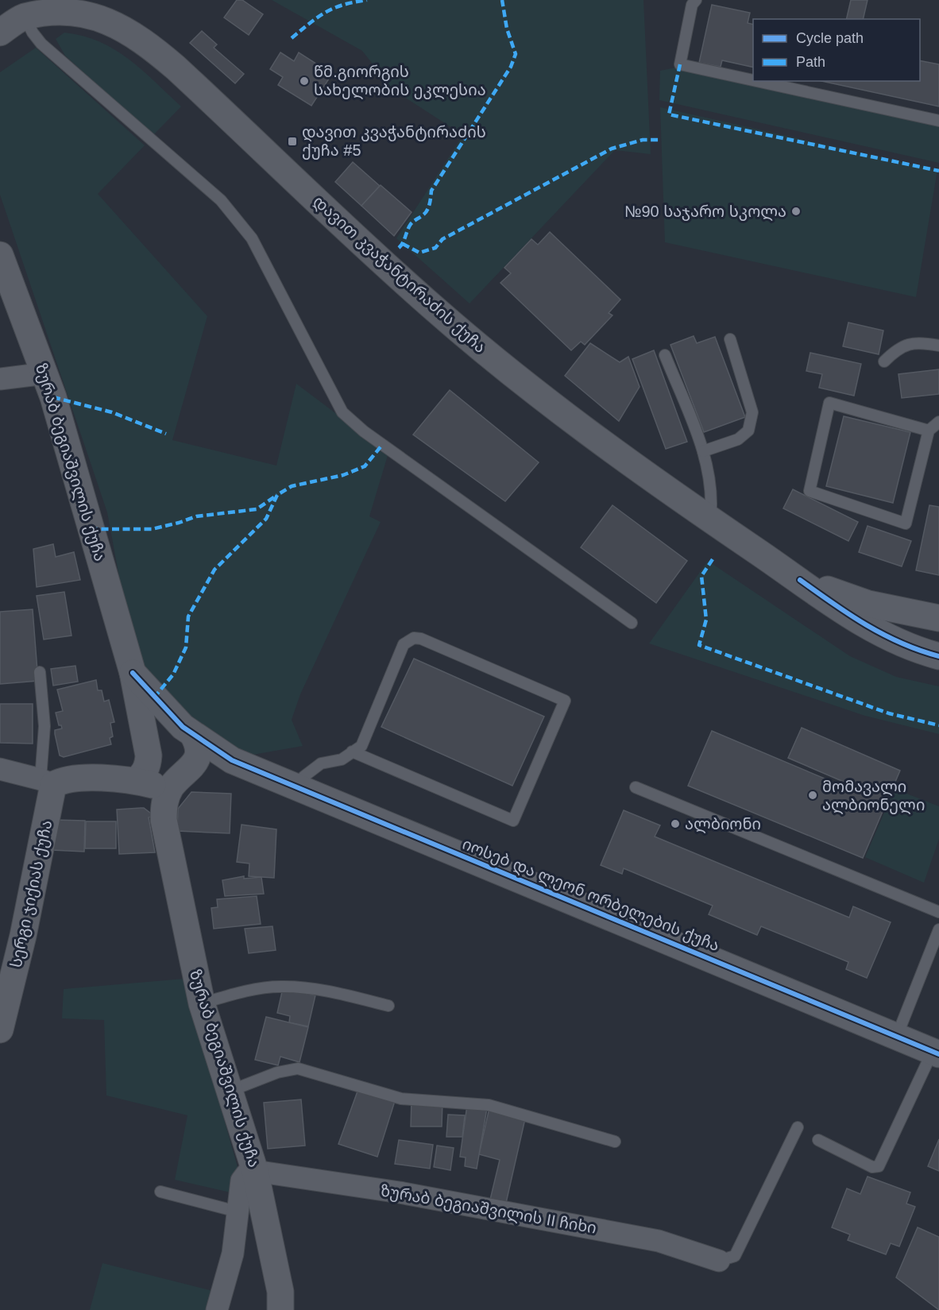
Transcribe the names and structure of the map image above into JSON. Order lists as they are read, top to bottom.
{
  "streets": {
    "street": [
      "დავით კვაჭანტირაძის ქუჩა",
      "ზურაბ ბეგიაშვილის ქუჩა",
      "სერგი ჯიქიას ქუჩა",
      "იოსებ და ლეონ ორბელების ქუჩა",
      "ზურაბ ბეგიაშვილის II ჩიხი"
    ]
  },
  "crossings": [
    ["ზურაბ ბეგიაშვილის ქუჩა", "იოსებ და ლეონ ორბელების ქუჩა"],
    ["ზურაბ ბეგიაშვილის ქუჩა", "ზურაბ ბეგიაშვილის II ჩიხი"]
  ],
  "places": {
    "other": [
      "წმ.გიორგის სახელობის ეკლესია",
      "№90 საჯარო სკოლა",
      "მომავალი ალბიონელი",
      "ალბიონი"
    ],
    "transit": ["დავით კვაჭანტირაძის ქუჩა #5"]
  },
  "legend": ["Cycle path", "Path"]
}
